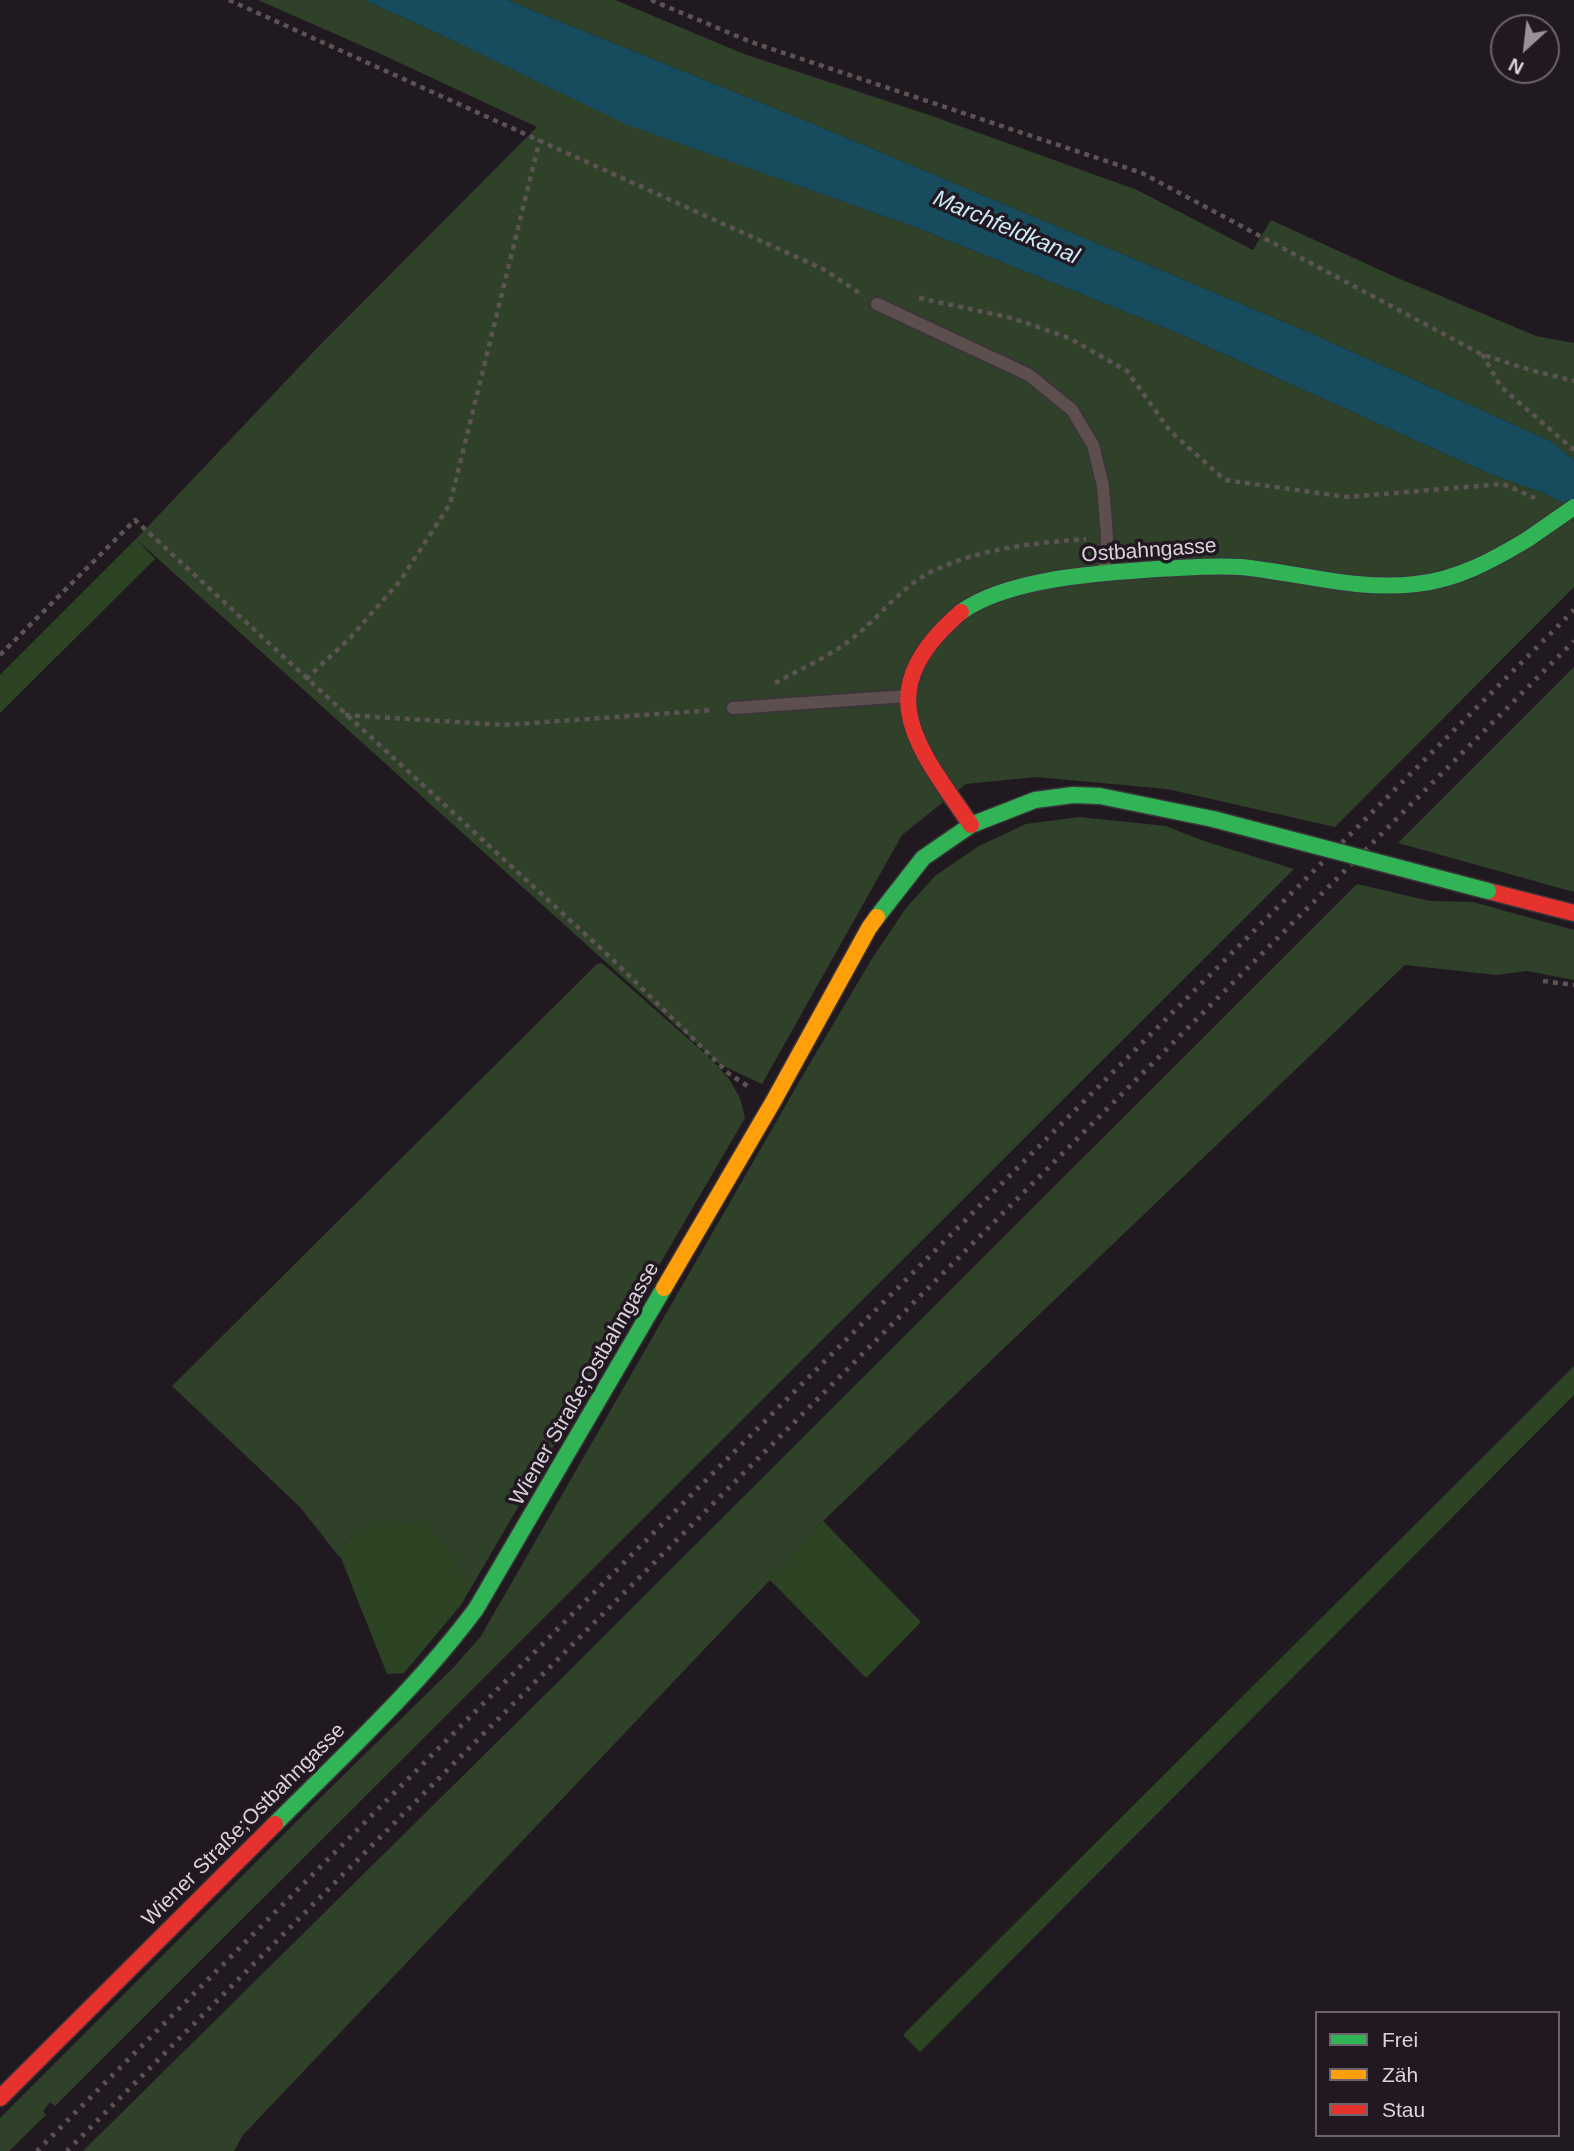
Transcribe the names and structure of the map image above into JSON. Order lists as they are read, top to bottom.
{
  "streets": {
    "street": ["Ostbahngasse", "Wiener Straße;Ostbahngasse"]
  },
  "crossings": [
    ["Ostbahngasse", "Wiener Straße;Ostbahngasse"]
  ],
  "water": ["Marchfeldkanal"],
  "legend": ["Frei", "Zäh", "Stau"],
  "north": "bottom left"
}
